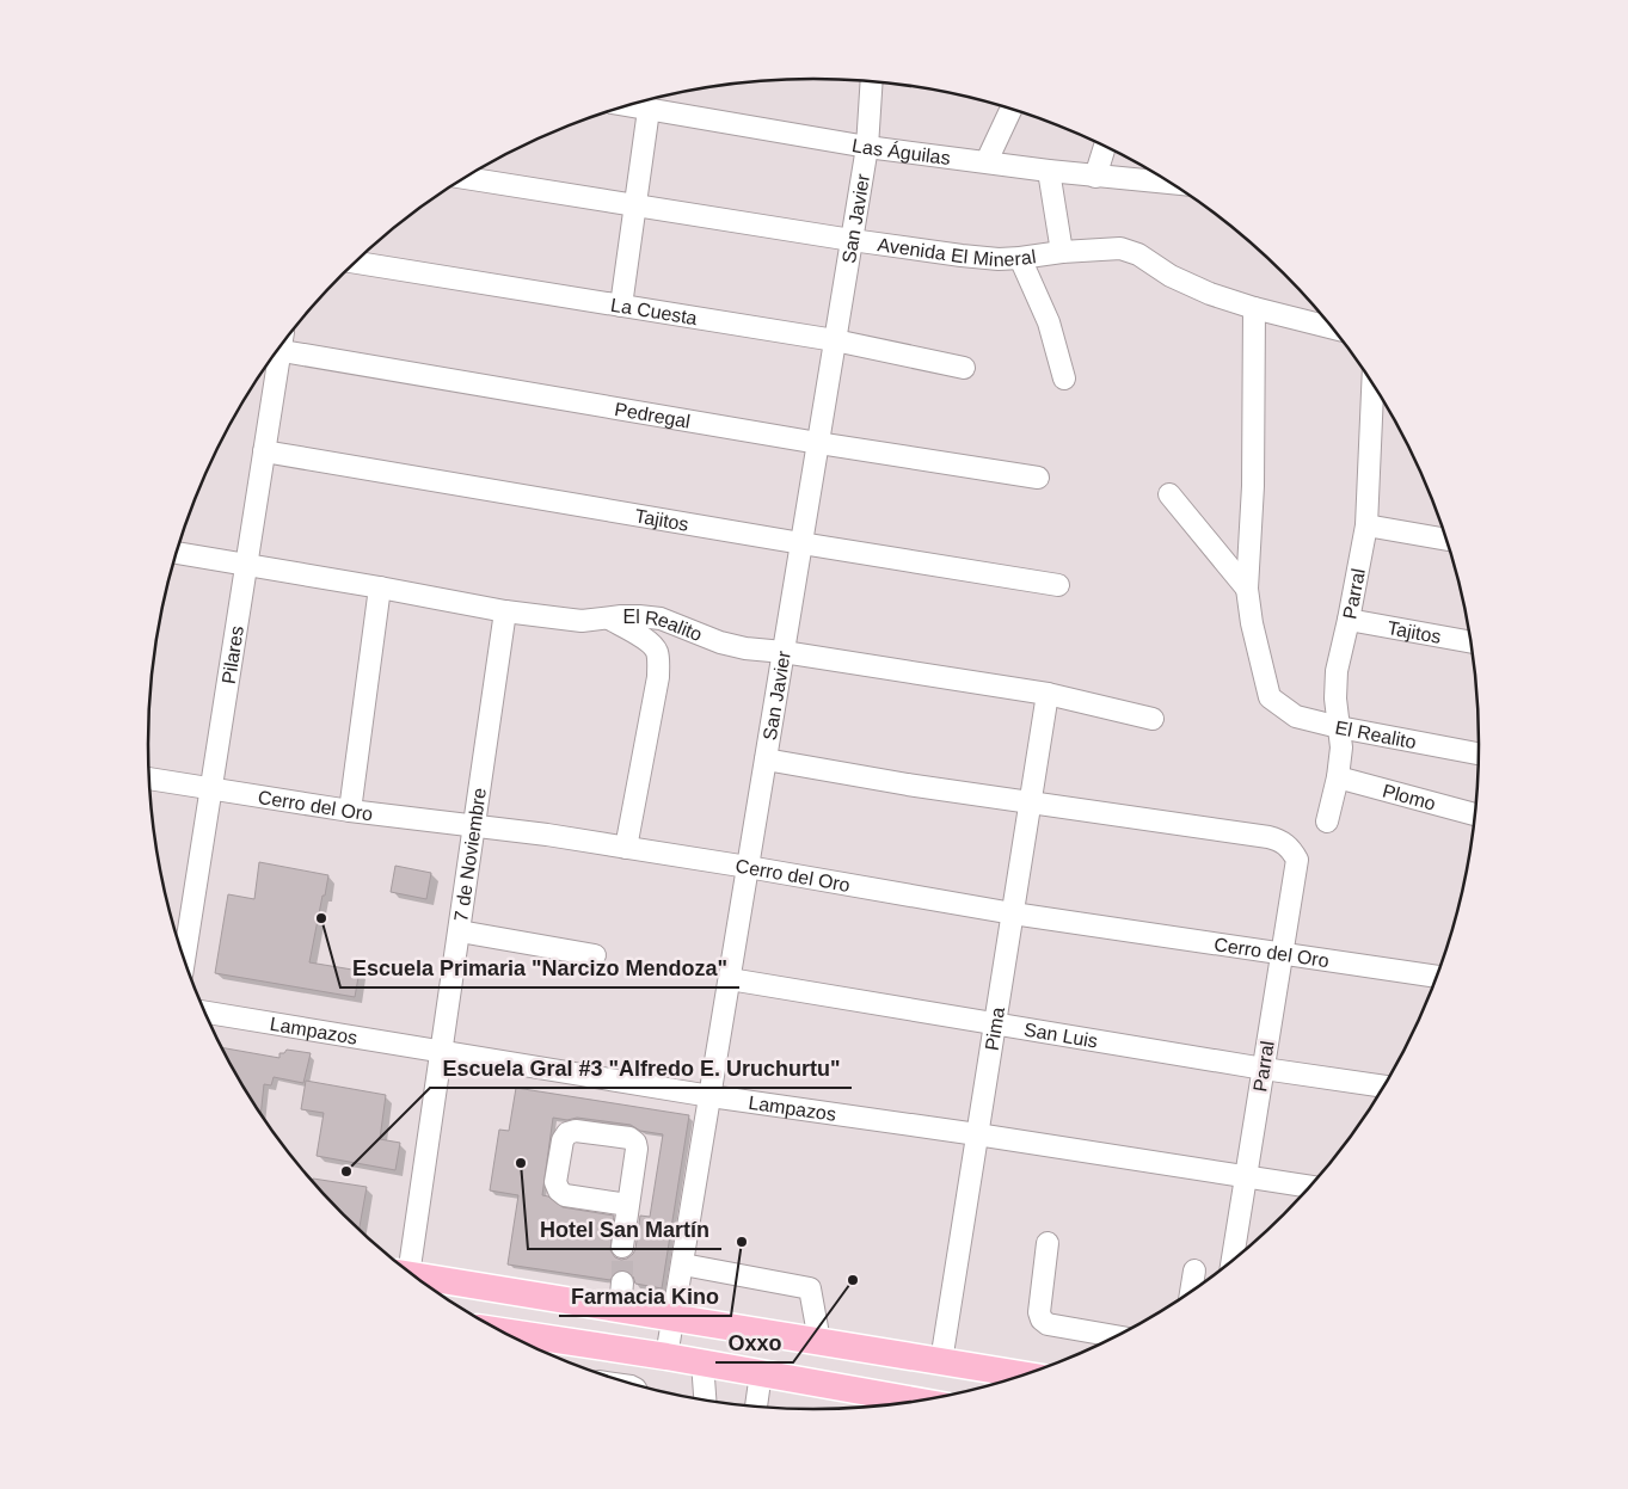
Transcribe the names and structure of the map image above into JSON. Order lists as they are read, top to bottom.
{
  "streets": {
    "street": [
      "Las Águilas",
      "San Javier",
      "Avenida El Mineral",
      "La Cuesta",
      "Pedregal",
      "Tajitos",
      "Parral",
      "El Realito",
      "Pilares",
      "Plomo",
      "Cerro del Oro",
      "7 de Noviembre",
      "Pima",
      "Lampazos",
      "San Luis"
    ]
  },
  "crossings": [
    ["Las Águilas", "San Javier"],
    ["San Javier", "Avenida El Mineral"],
    ["San Javier", "La Cuesta"],
    ["San Javier", "Pedregal"],
    ["San Javier", "Tajitos"],
    ["San Javier", "El Realito"],
    ["San Javier", "Cerro del Oro"],
    ["San Javier", "Lampazos"],
    ["San Javier", "San Luis"],
    ["Tajitos", "Parral"],
    ["Tajitos", "Pilares"],
    ["Parral", "El Realito"],
    ["Parral", "Plomo"],
    ["Parral", "Cerro del Oro"],
    ["Parral", "Pima"],
    ["Parral", "Lampazos"],
    ["Parral", "San Luis"],
    ["El Realito", "Pilares"],
    ["El Realito", "7 de Noviembre"],
    ["El Realito", "Pima"],
    ["Pilares", "Cerro del Oro"],
    ["Cerro del Oro", "7 de Noviembre"],
    ["Cerro del Oro", "Pima"],
    ["7 de Noviembre", "Lampazos"],
    ["Pima", "Lampazos"],
    ["Pima", "San Luis"]
  ],
  "places": [
    "Escuela Primaria \"Narcizo Mendoza\"",
    "Hotel San Martín",
    "Escuela Gral #3 \"Alfredo E. Uruchurtu\"",
    "Farmacia Kino",
    "Oxxo"
  ]
}
